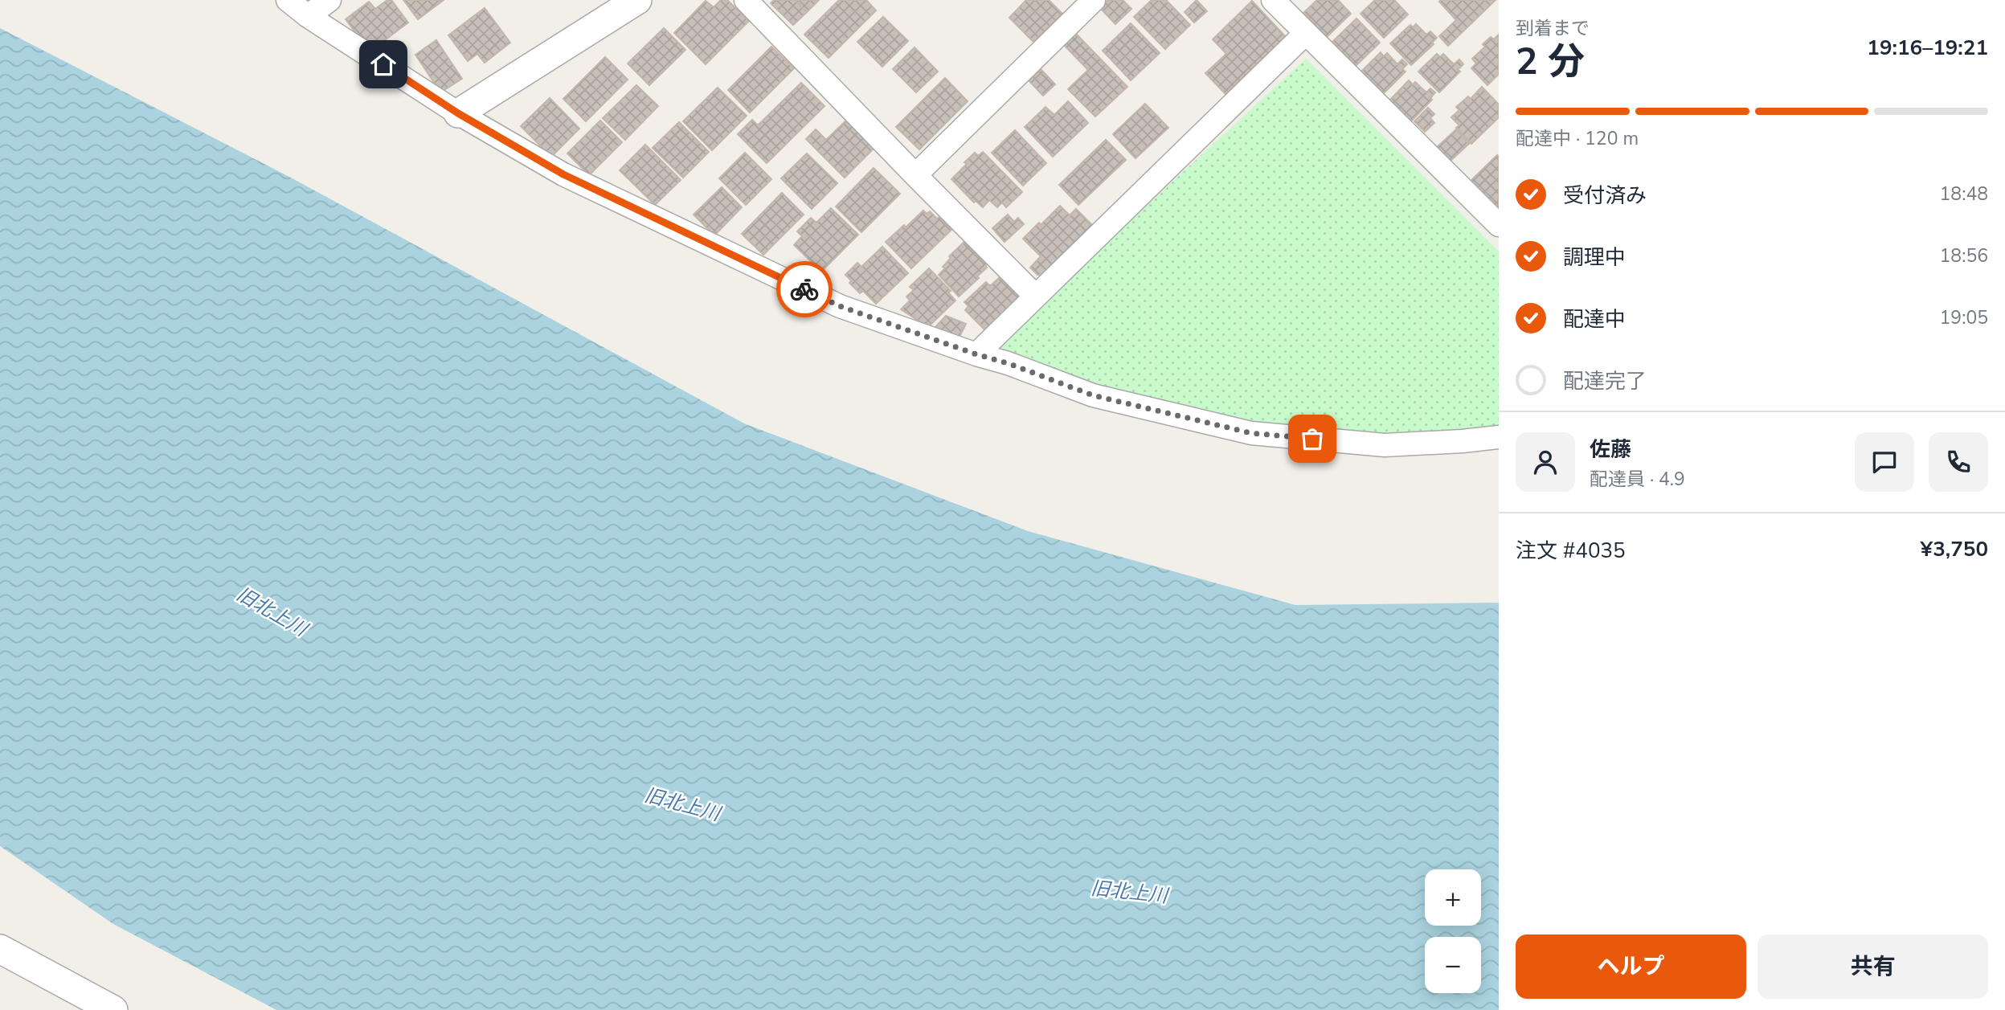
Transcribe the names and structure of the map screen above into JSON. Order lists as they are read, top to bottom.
{
  "water": ["旧北上川"],
  "page": {
    "heading": ["2 分", "到着まで", "19:16–19:21"],
    "panel": [
      "佐藤",
      "配達員 · 4.9",
      "注文 #4035",
      "¥3,750"
    ],
    "bar": "配達中 · 120 m",
    "list": [
      ["受付済み", "18:48"],
      ["調理中", "18:56"],
      ["配達中", "19:05"],
      "配達完了"
    ],
    "map_buttons": ["+", "−"],
    "buttons": ["ヘルプ", "共有"]
  }
}
